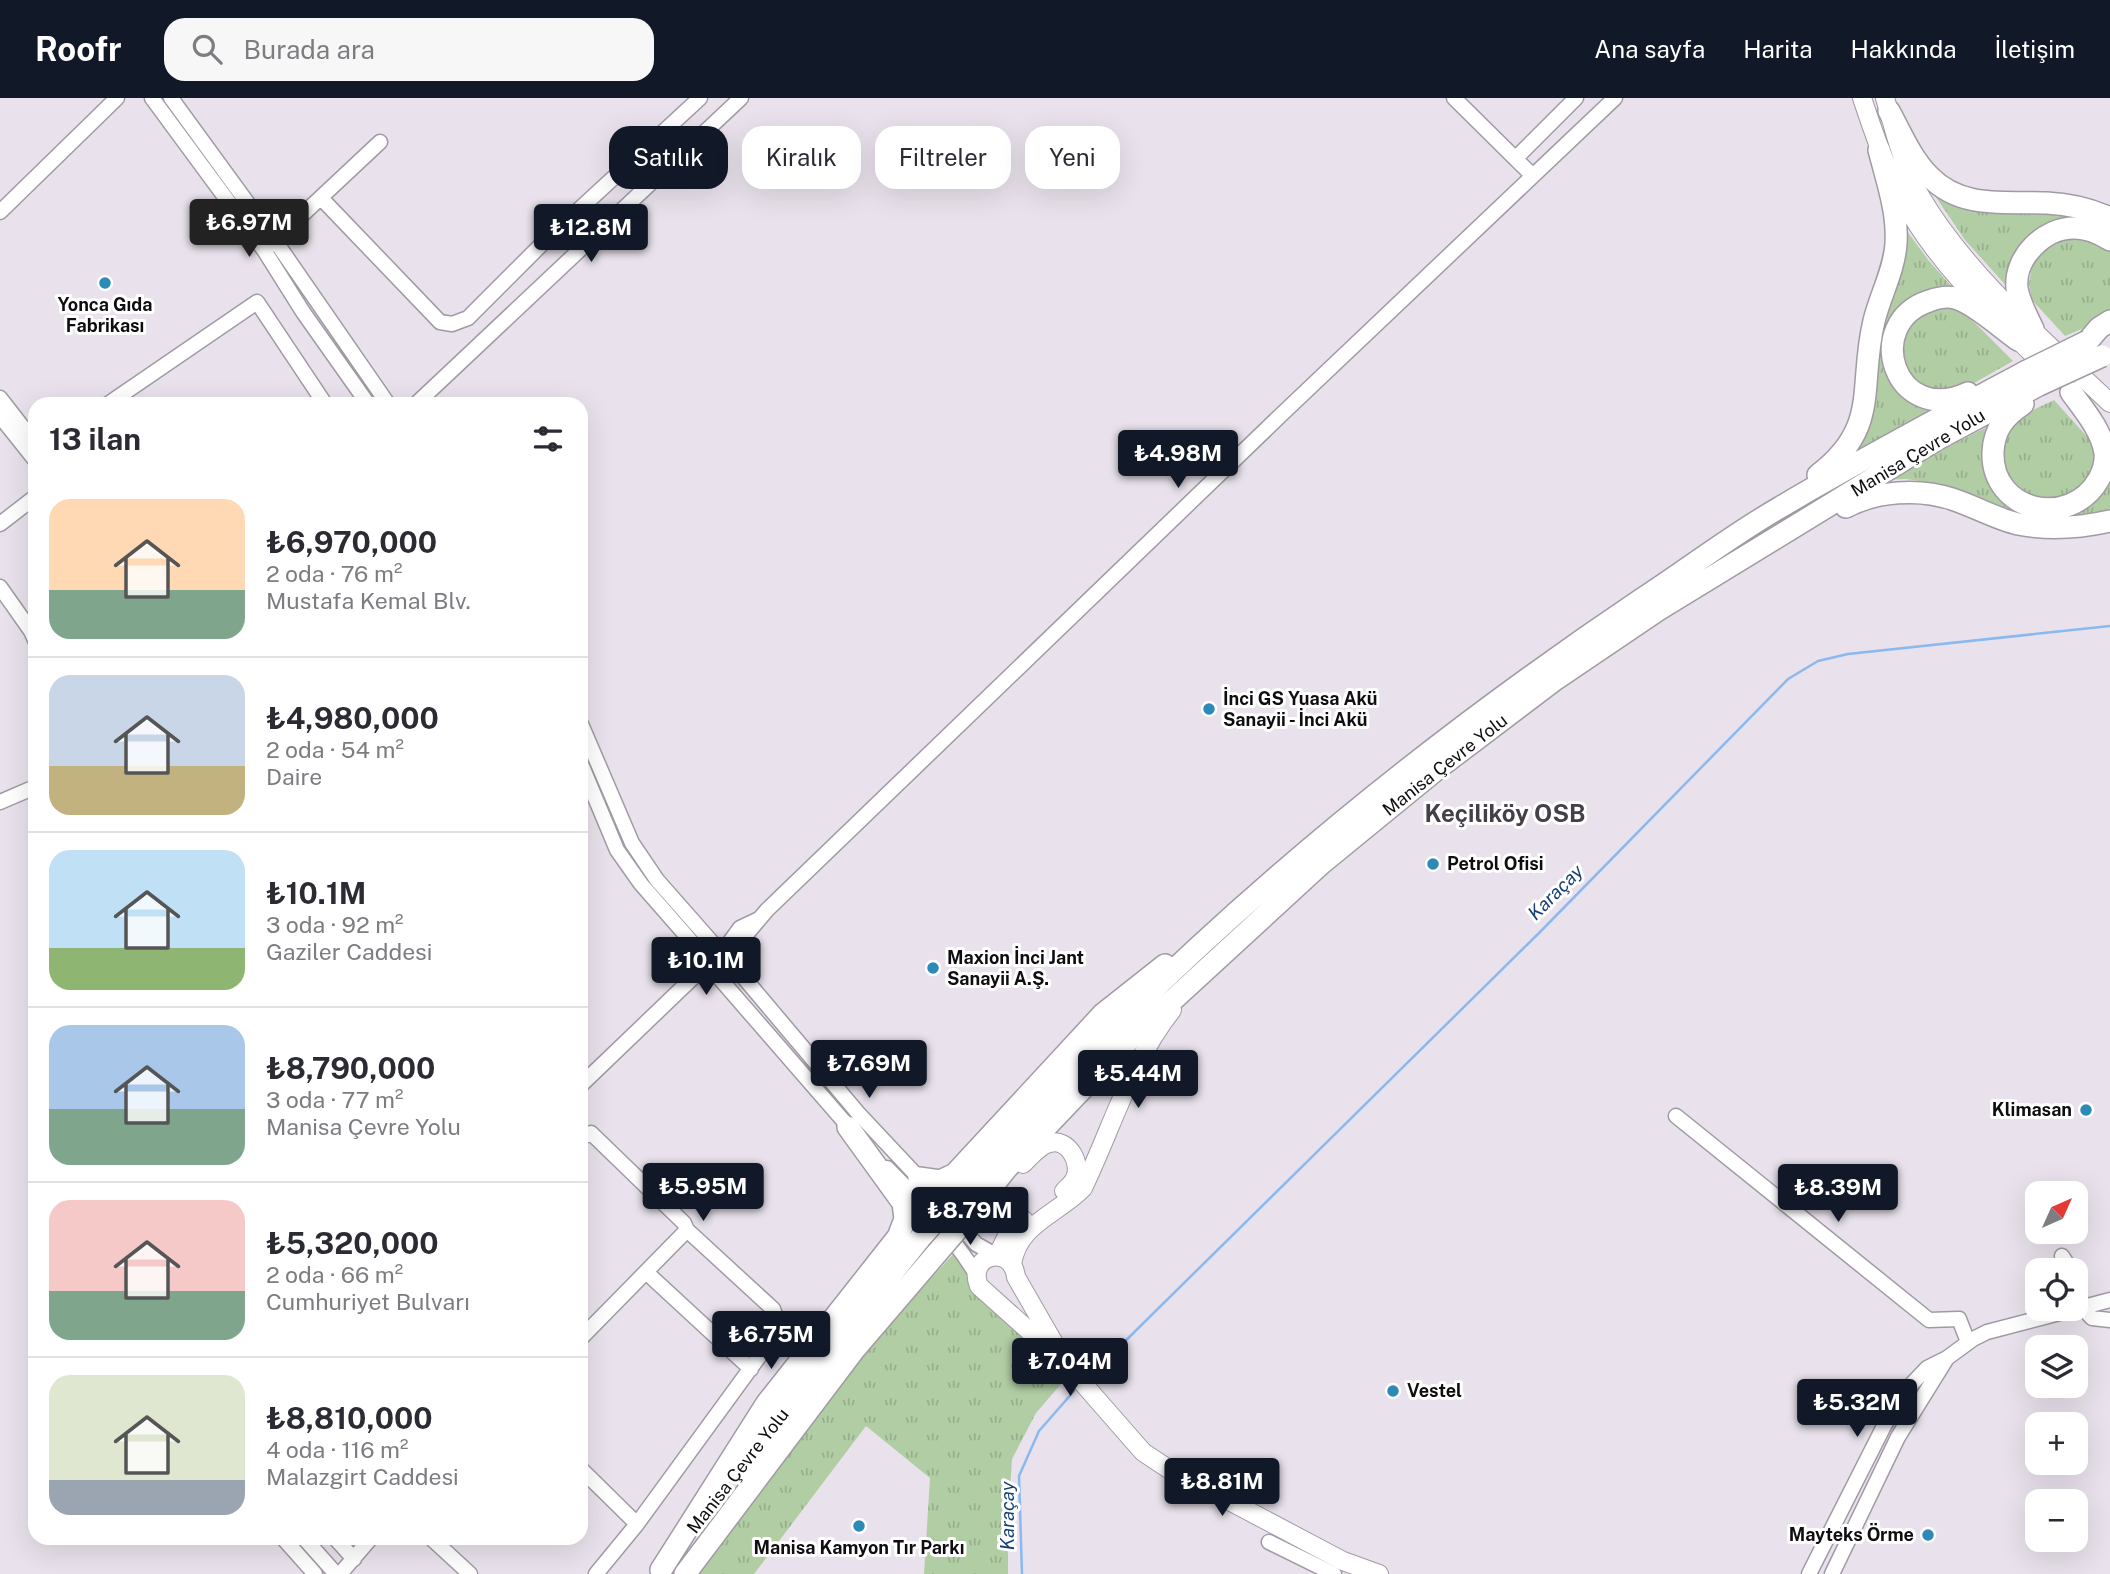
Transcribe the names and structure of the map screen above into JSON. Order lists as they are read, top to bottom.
{
  "streets": {
    "highway": ["Manisa Çevre Yolu"]
  },
  "districts": ["Keçiliköy OSB"],
  "water": ["Karaçay"],
  "places": [
    "Yonca Gıda Fabrikası",
    "İnci GS Yuasa Akü Sanayii - İnci Akü",
    "Petrol Ofisi",
    "Maxion İnci Jant Sanayii A.Ş.",
    "Klimasan",
    "Vestel",
    "Manisa Kamyon Tır Parkı",
    "Mayteks Örme"
  ],
  "north": "top right",
  "page": {
    "header": "Roofr",
    "search": "Burada ara",
    "nav": [
      "Ana sayfa",
      "Harita",
      "Hakkında",
      "İletişim"
    ],
    "chip": [
      "Satılık",
      "Kiralık",
      "Filtreler",
      "Yeni"
    ],
    "price": [
      "₺6.97M",
      "₺12.8M",
      "₺4.98M",
      "₺10.1M",
      "₺7.69M",
      "₺5.44M",
      "₺5.95M",
      "₺8.39M",
      "₺8.79M",
      "₺6.75M",
      "₺7.04M",
      "₺5.32M",
      "₺8.81M"
    ],
    "heading": "13 ilan",
    "list": [
      {
        "name": "₺6,970,000",
        "note": "2 oda · 76 m² · Mustafa Kemal Blv."
      },
      {
        "name": "₺4,980,000",
        "note": "2 oda · 54 m² · Daire"
      },
      {
        "name": "₺10.1M",
        "note": "3 oda · 92 m² · Gaziler Caddesi"
      },
      {
        "name": "₺8,790,000",
        "note": "3 oda · 77 m² · Manisa Çevre Yolu"
      },
      {
        "name": "₺5,320,000",
        "note": "2 oda · 66 m² · Cumhuriyet Bulvarı"
      },
      {
        "name": "₺8,810,000",
        "note": "4 oda · 116 m² · Malazgirt Caddesi"
      }
    ],
    "map_buttons": ["+", "−"]
  }
}
